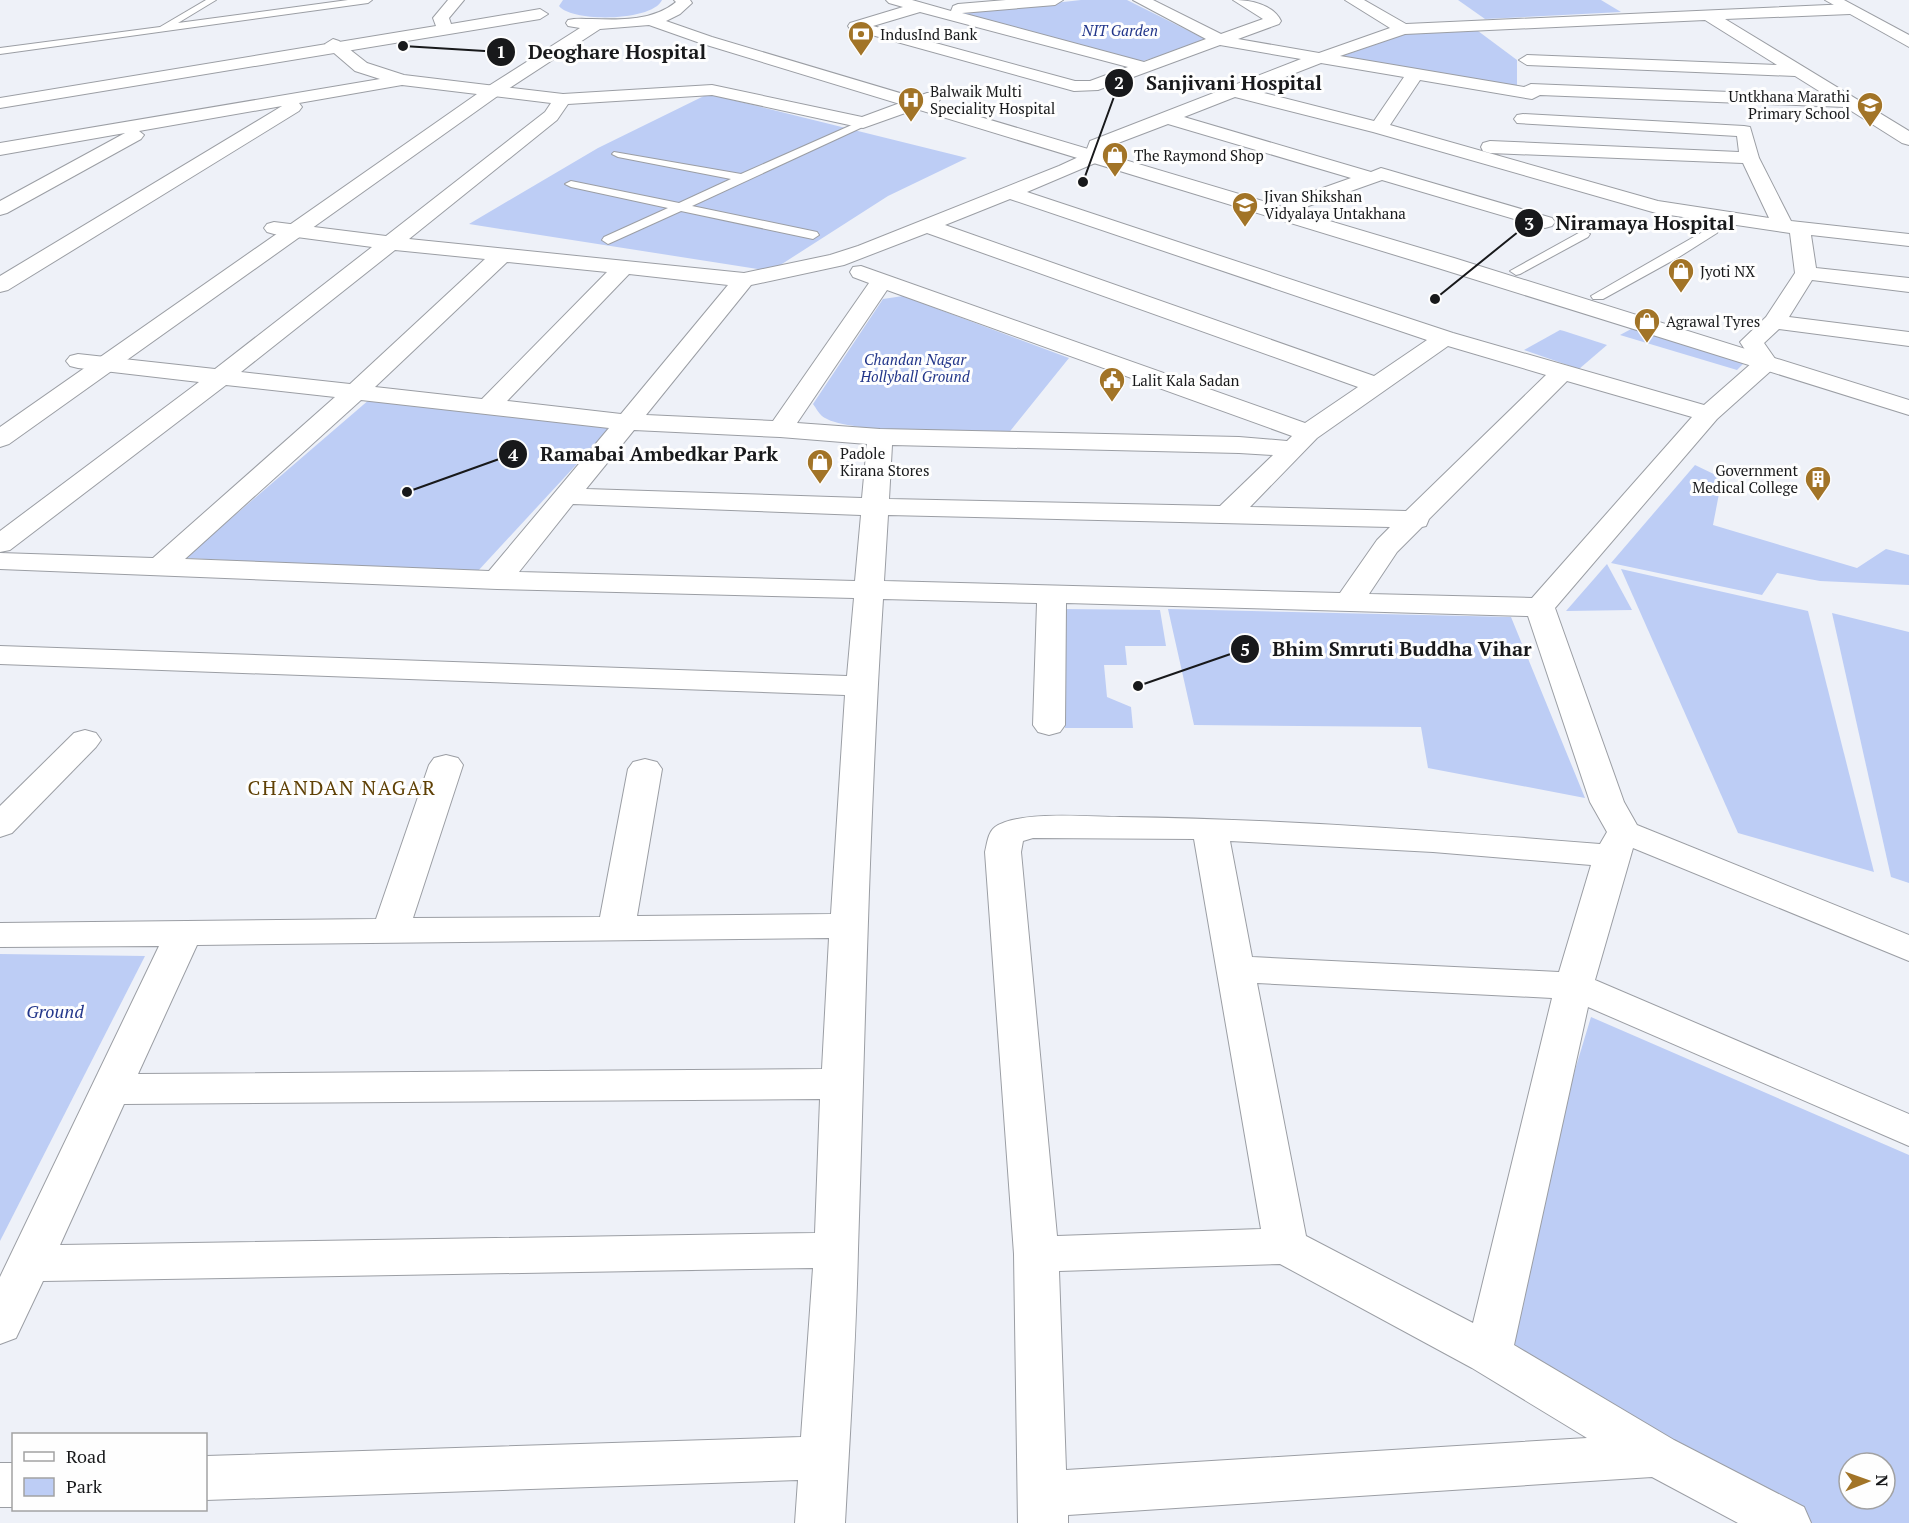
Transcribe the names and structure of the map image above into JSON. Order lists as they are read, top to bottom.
{
  "districts": ["CHANDAN NAGAR"],
  "parks": ["NIT Garden", "Chandan Nagar Hollyball Ground", "Ground"],
  "places": {
    "other": [
      "Deoghare Hospital",
      "Sanjivani Hospital",
      "Niramaya Hospital",
      "Ramabai Ambedkar Park",
      "Bhim Smruti Buddha Vihar"
    ],
    "bank": ["IndusInd Bank"],
    "hospital": ["Balwaik Multi Speciality Hospital"],
    "school or university": ["Untkhana Marathi Primary School", "Jivan Shikshan Vidyalaya Untakhana"],
    "shop": [
      "The Raymond Shop",
      "Jyoti NX",
      "Agrawal Tyres",
      "Padole Kirana Stores"
    ],
    "public building": ["Lalit Kala Sadan"],
    "building": ["Government Medical College"]
  },
  "legend": ["Road", "Park"],
  "north": "right"
}
